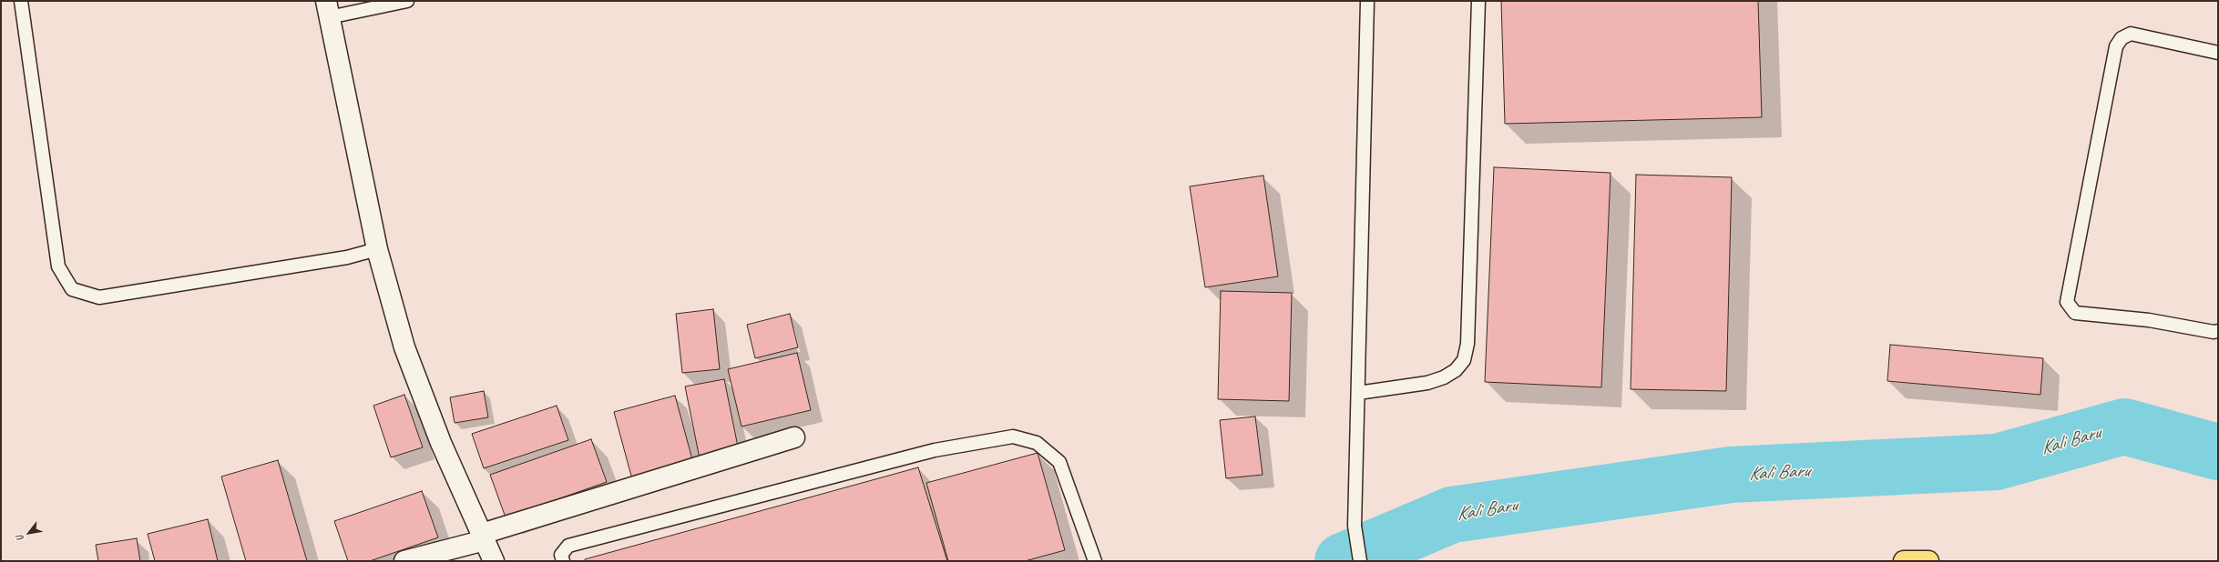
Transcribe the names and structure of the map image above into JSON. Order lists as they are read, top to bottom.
{
  "water": ["Kali Baru"],
  "north": "bottom left"
}
